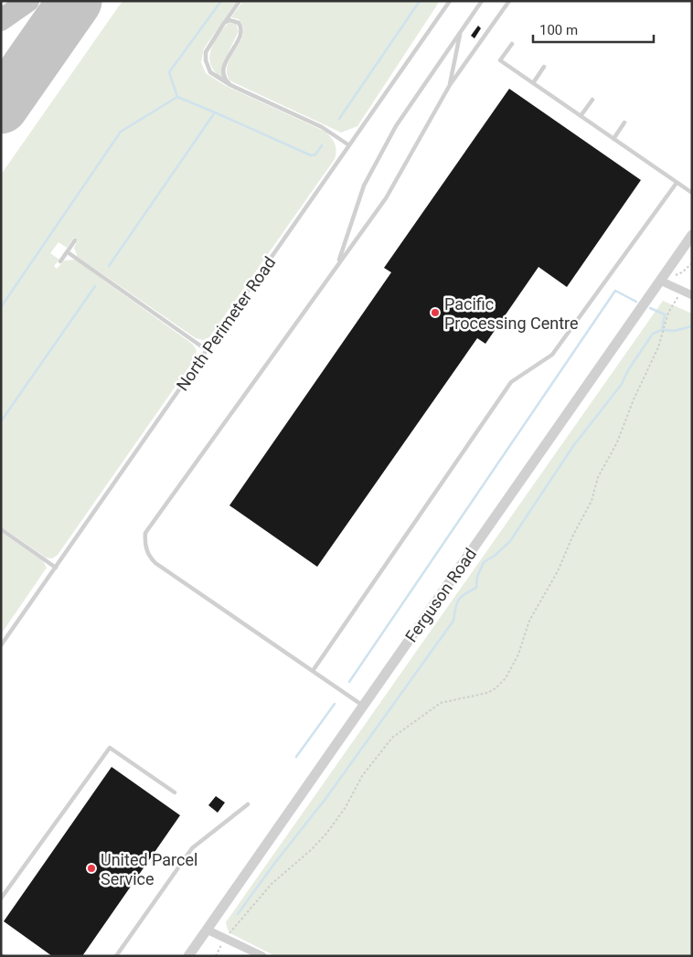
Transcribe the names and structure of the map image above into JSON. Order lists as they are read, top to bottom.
{
  "streets": {
    "street": ["Ferguson Road"],
    "lane": ["North Perimeter Road"]
  },
  "places": ["Pacific Processing Centre", "United Parcel Service"],
  "scale_bar": "100 m"
}
